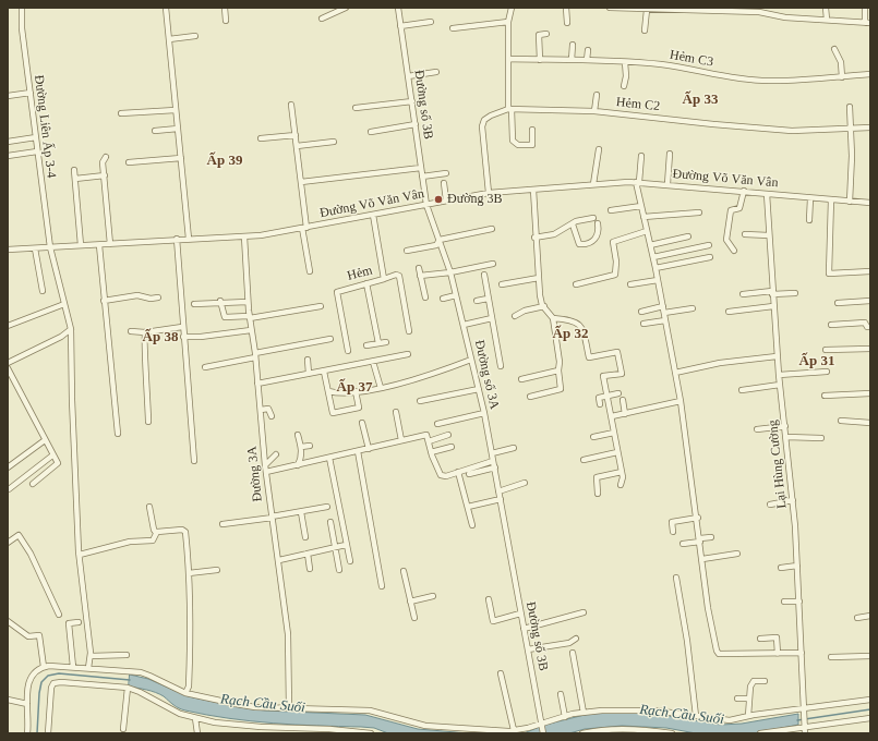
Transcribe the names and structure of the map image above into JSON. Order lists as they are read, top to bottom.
{
  "streets": {
    "street": [
      "Hẻm C3",
      "Đường số 3B",
      "Hẻm C2",
      "Đường Liên Ấp 3-4",
      "Đường Võ Văn Vân",
      "Hẻm",
      "Đường số 3A",
      "Lại Hùng Cường",
      "Đường 3A"
    ]
  },
  "crossings": [
    ["Đường số 3B", "Đường Võ Văn Vân"],
    ["Đường số 3B", "Đường số 3A"],
    ["Đường Liên Ấp 3-4", "Đường Võ Văn Vân"],
    ["Đường Võ Văn Vân", "Hẻm"],
    ["Đường Võ Văn Vân", "Đường số 3A"],
    ["Đường Võ Văn Vân", "Lại Hùng Cường"],
    ["Đường Võ Văn Vân", "Đường 3A"]
  ],
  "districts": [
    "Ấp 33",
    "Ấp 39",
    "Ấp 32",
    "Ấp 38",
    "Ấp 31",
    "Ấp 37"
  ],
  "water": ["Rạch Cầu Suối"],
  "places": ["Đường 3B"]
}
